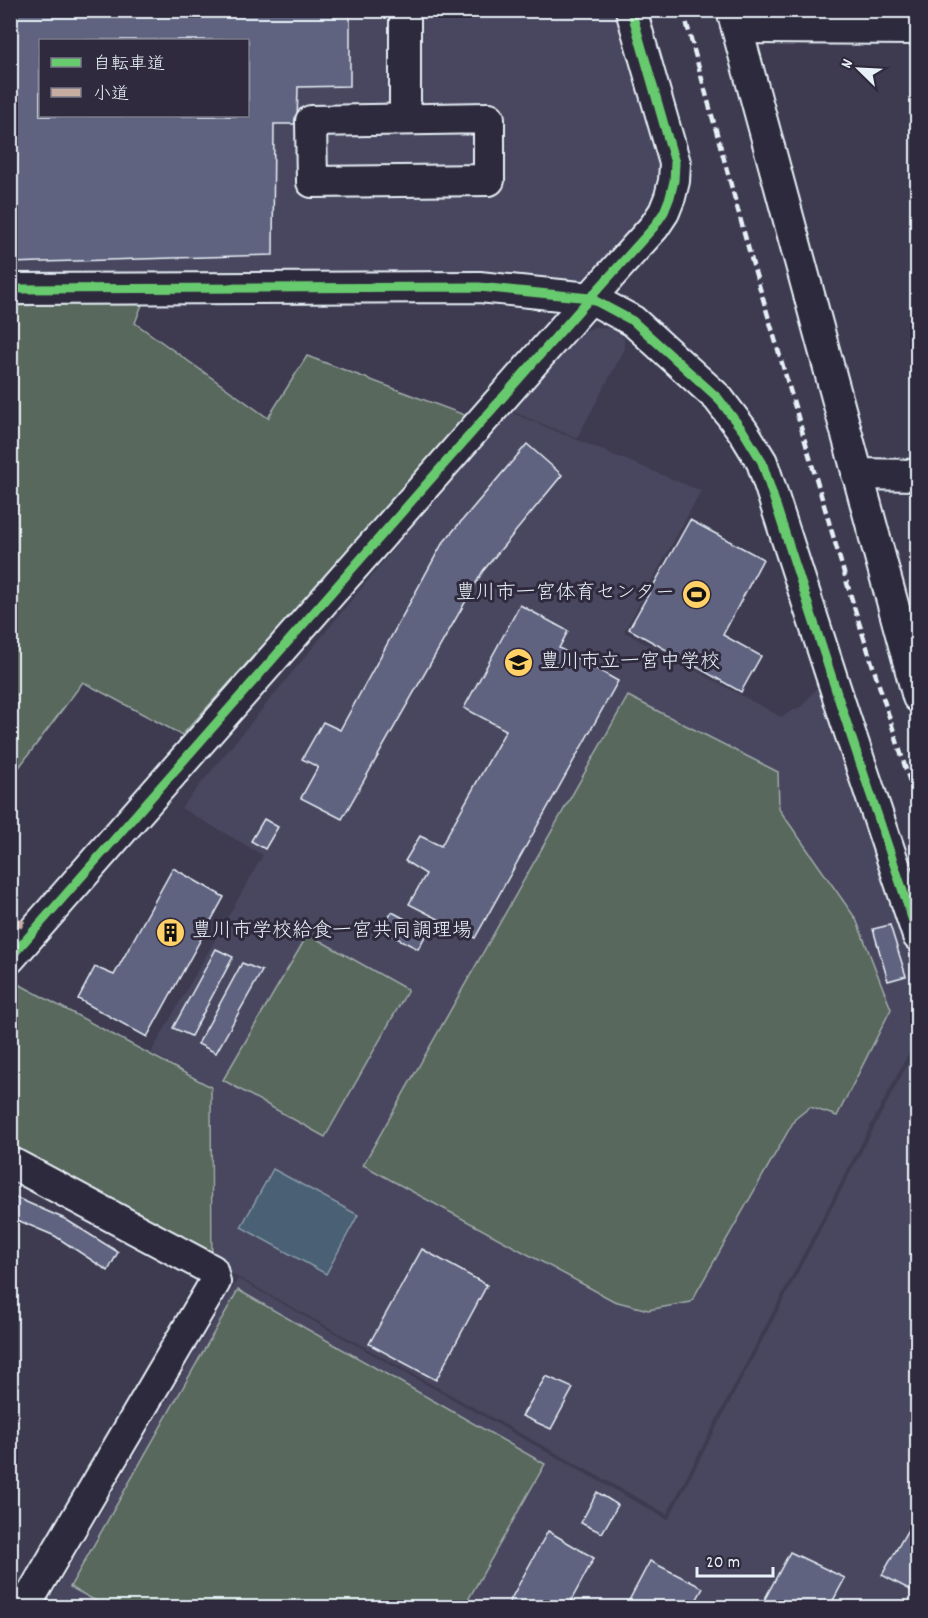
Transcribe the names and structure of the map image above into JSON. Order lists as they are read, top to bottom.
{
  "places": {
    "sports": ["豊川市一宮体育センター"],
    "school or university": ["豊川市立一宮中学校"],
    "building": ["豊川市学校給食一宮共同調理場"]
  },
  "legend": ["自転車道", "小道"],
  "scale_bar": "20 m",
  "north": "top left"
}
